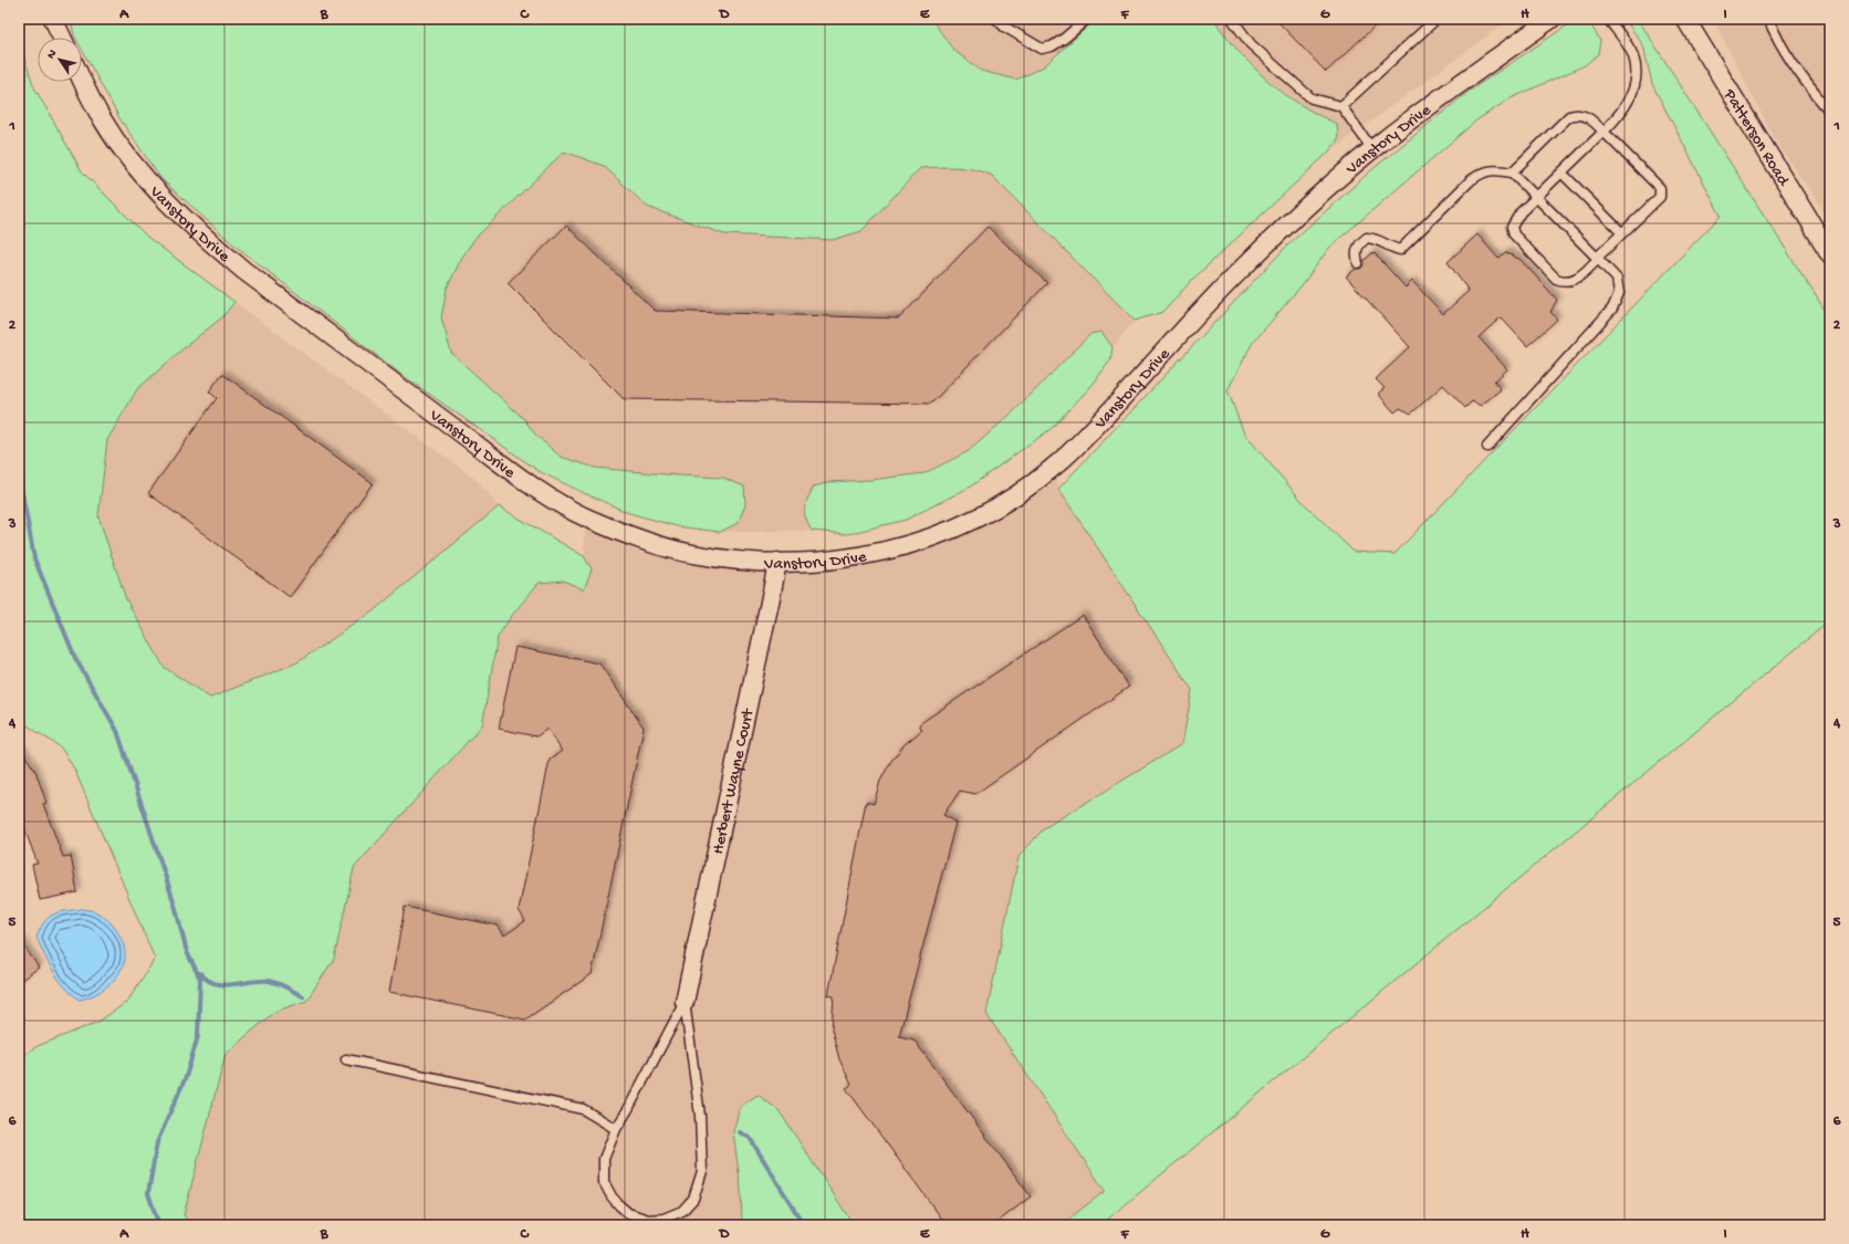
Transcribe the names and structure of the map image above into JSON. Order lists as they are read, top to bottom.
{
  "streets": {
    "street": ["Patterson Road", "Vanstory Drive", "Herbert Wayne Court"]
  },
  "crossings": [
    ["Vanstory Drive", "Herbert Wayne Court"]
  ],
  "north": "top left",
  "grid": {
    "columns": [
      "A",
      "B",
      "C",
      "D",
      "E",
      "F",
      "G",
      "H",
      "I"
    ],
    "rows": [
      "1",
      "2",
      "3",
      "4",
      "5",
      "6"
    ]
  }
}
